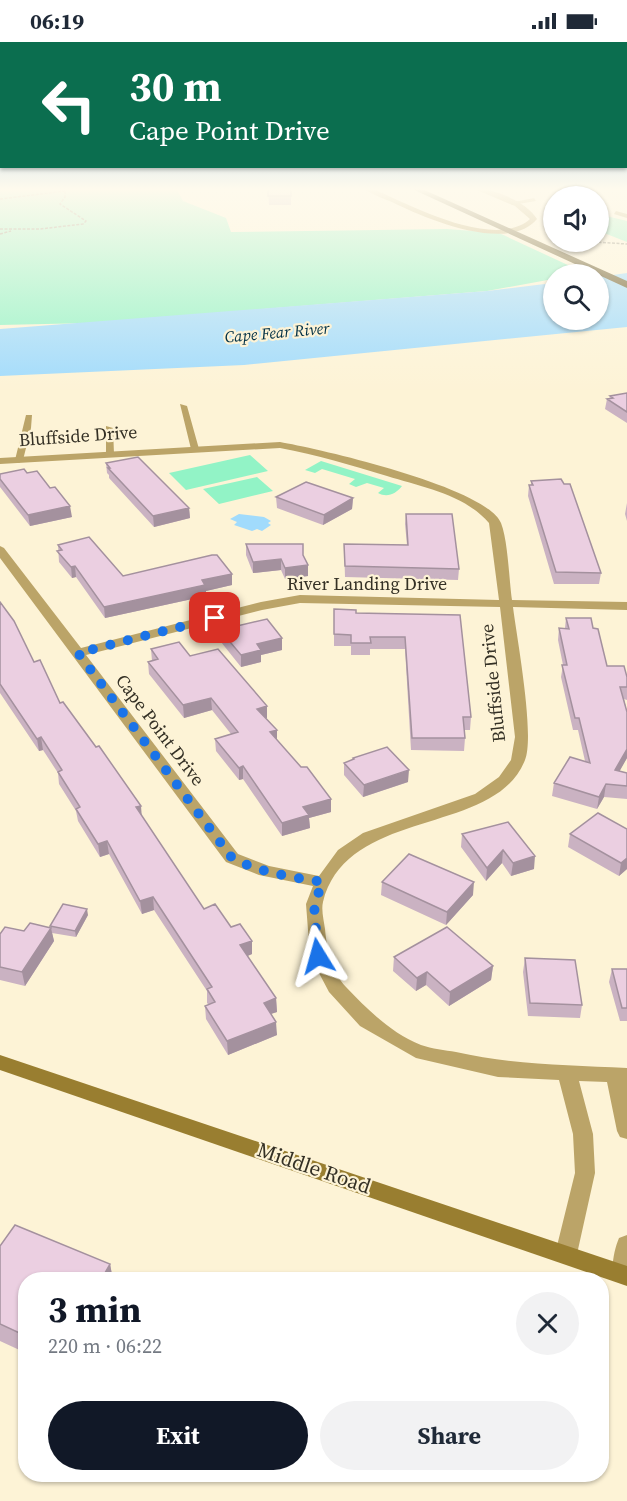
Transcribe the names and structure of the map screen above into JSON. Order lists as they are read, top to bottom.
{
  "streets": {
    "main road": ["Middle Road"],
    "street": ["Bluffside Drive", "River Landing Drive", "Cape Point Drive"]
  },
  "crossings": [
    ["Bluffside Drive", "River Landing Drive"],
    ["Bluffside Drive", "Cape Point Drive"],
    ["River Landing Drive", "Cape Point Drive"]
  ],
  "water": ["Cape Fear River"],
  "page": {
    "status": "06:19",
    "turn": ["30 m", "Cape Point Drive"],
    "heading": ["3 min", "220 m · 06:22"],
    "buttons": ["Exit", "Share"]
  }
}
